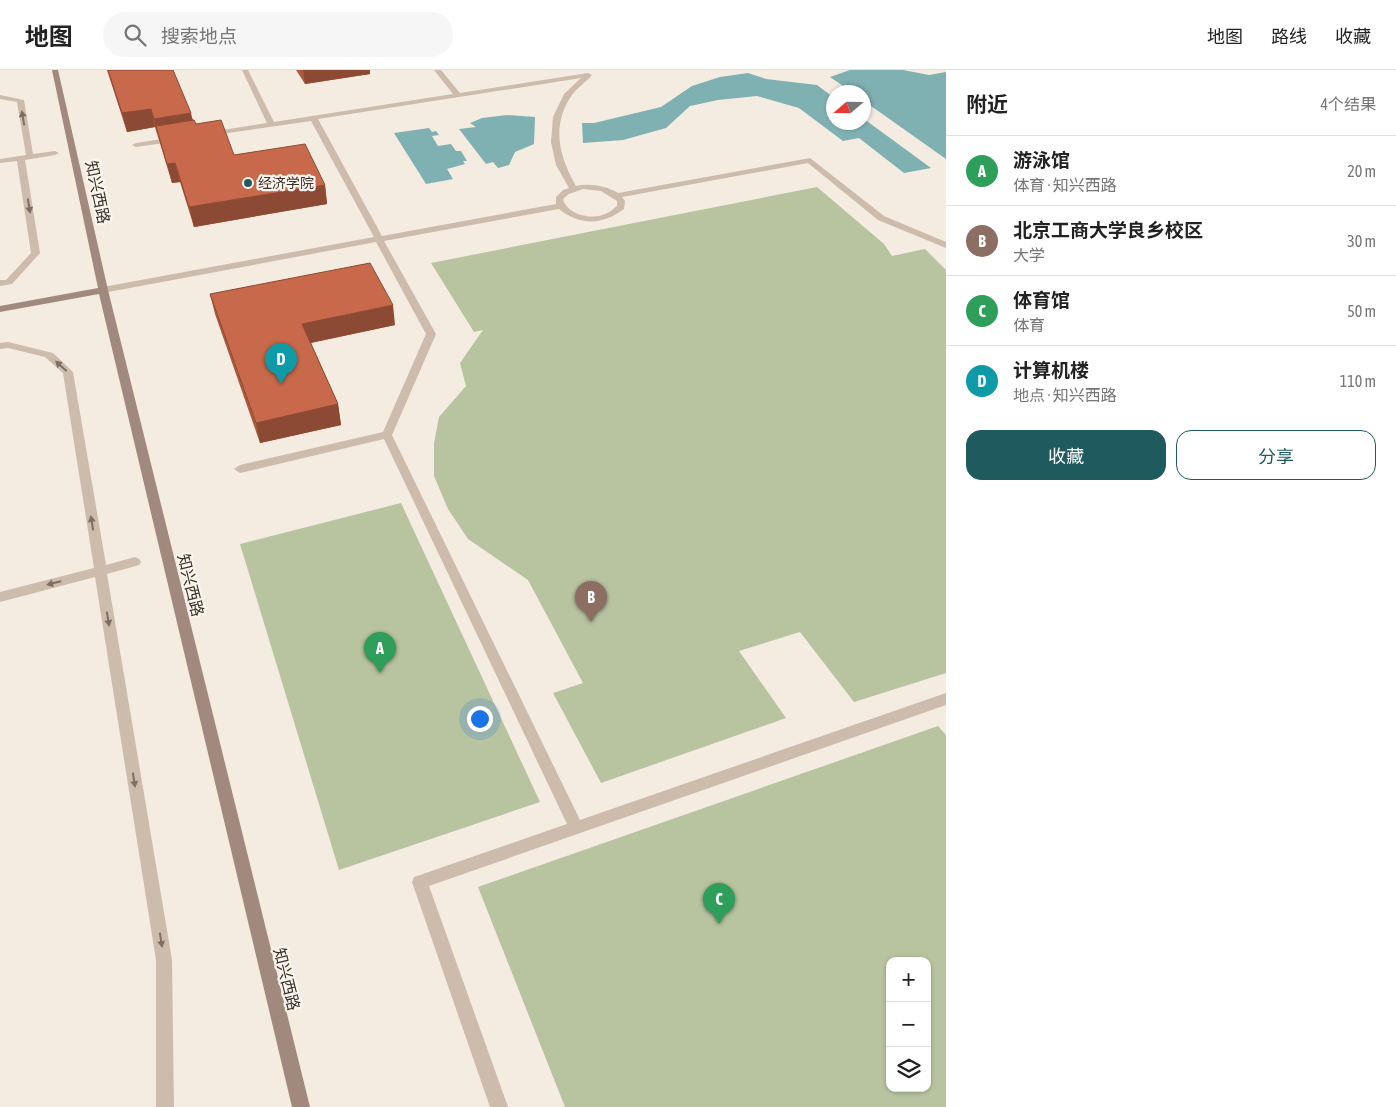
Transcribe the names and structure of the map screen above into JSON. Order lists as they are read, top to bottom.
{
  "streets": {
    "street": ["知兴西路"]
  },
  "places": ["经济学院"],
  "north": "left",
  "page": {
    "header": "地图",
    "search": "搜索地点",
    "nav": ["地图", "路线", "收藏"],
    "heading": ["附近", "4个结果"],
    "list": [
      {
        "mark": "A",
        "name": "游泳馆",
        "note": "体育 · 知兴西路",
        "value": "20 m"
      },
      {
        "mark": "B",
        "name": "北京工商大学良乡校区",
        "note": "大学",
        "value": "30 m"
      },
      {
        "mark": "C",
        "name": "体育馆",
        "note": "体育",
        "value": "50 m"
      },
      {
        "mark": "D",
        "name": "计算机楼",
        "note": "地点 · 知兴西路",
        "value": "110 m"
      }
    ],
    "pins": [
      "D",
      "B",
      "A",
      "C"
    ],
    "buttons": ["收藏", "分享"],
    "map_buttons": ["+", "−"]
  }
}
